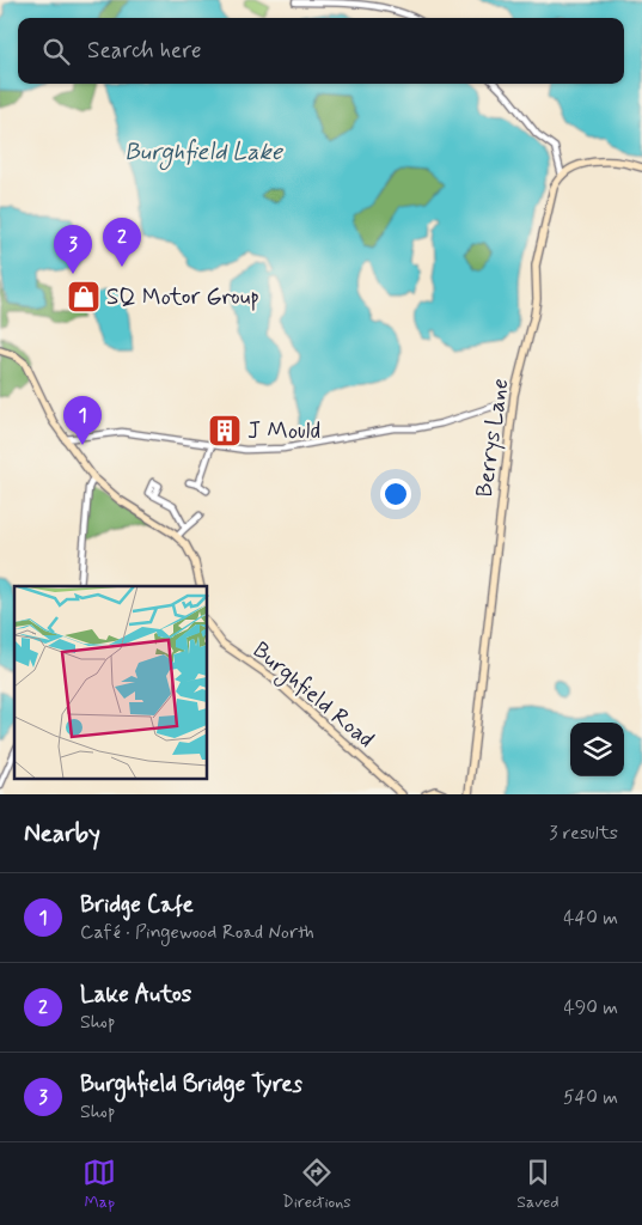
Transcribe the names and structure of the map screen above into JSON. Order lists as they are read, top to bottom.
{
  "streets": {
    "street": ["Berrys Lane", "Burghfield Road"]
  },
  "water": ["Burghfield Lake"],
  "places": {
    "shop": ["SQ Motor Group"],
    "building": ["J Mould"]
  },
  "page": {
    "search": "Search here",
    "pins": ["2", "3", "1"],
    "heading": ["Nearby", "3 results"],
    "list": [
      {
        "mark": "1",
        "name": "Bridge Cafe",
        "note": "Café · Pingewood Road North",
        "value": "440 m"
      },
      {
        "mark": "2",
        "name": "Lake Autos",
        "note": "Shop",
        "value": "490 m"
      },
      {
        "mark": "3",
        "name": "Burghfield Bridge Tyres",
        "note": "Shop",
        "value": "540 m"
      }
    ],
    "nav": ["Map", "Directions", "Saved"]
  }
}
